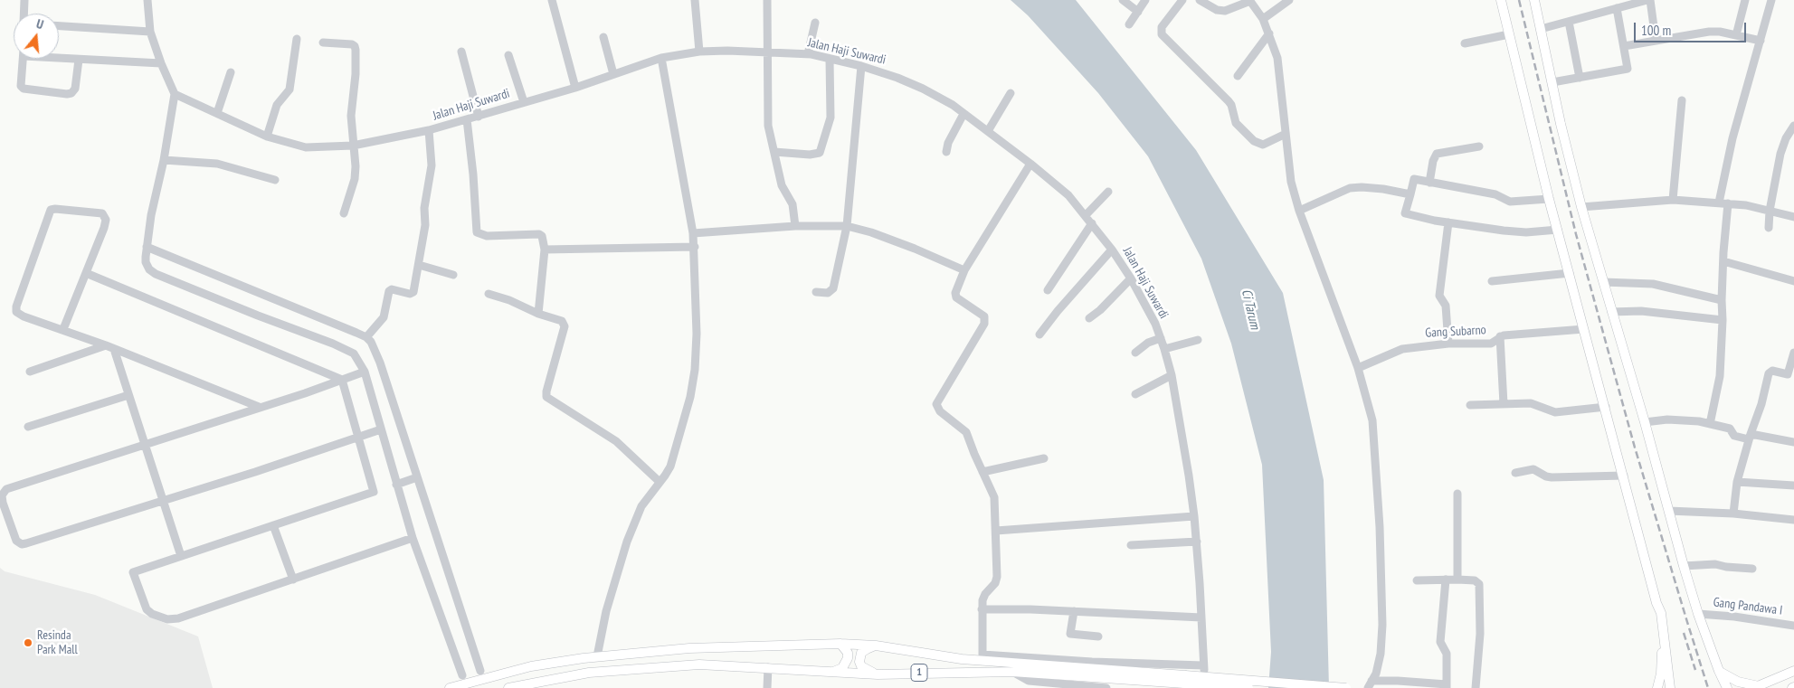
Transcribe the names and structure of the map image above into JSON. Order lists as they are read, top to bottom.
{
  "streets": {
    "main road": ["1"],
    "street": ["Jalan Haji Suwardi", "Gang Subarno", "Gang Pandawa I"]
  },
  "crossings": [
    ["Jalan Haji Suwardi", "1"]
  ],
  "water": ["Ci Tarum"],
  "places": ["Resinda Park Mall"],
  "scale_bar": "100 m",
  "north": "top"
}
